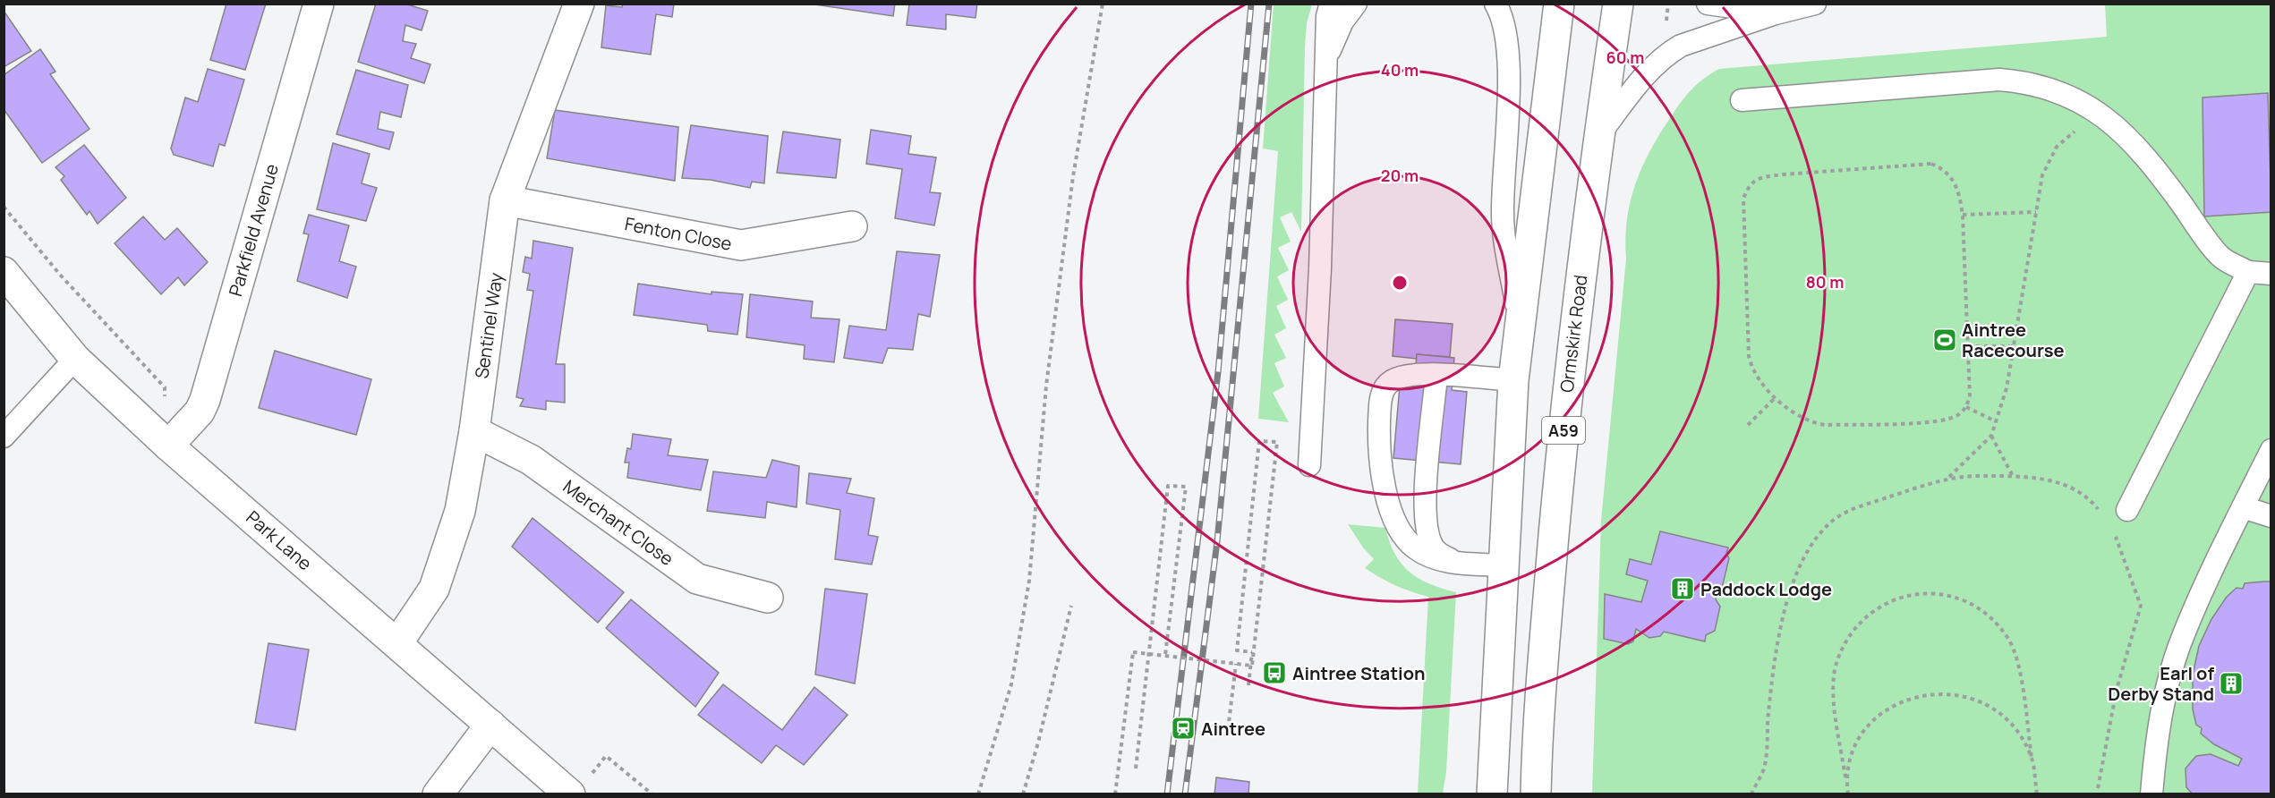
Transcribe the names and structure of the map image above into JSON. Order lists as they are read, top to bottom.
{
  "streets": {
    "main road": [
      "Parkfield Avenue",
      "Fenton Close",
      "Sentinel Way",
      "Ormskirk Road",
      "A59",
      "Merchant Close",
      "Park Lane"
    ]
  },
  "crossings": [
    ["Parkfield Avenue", "Park Lane"],
    ["Fenton Close", "Sentinel Way"],
    ["Sentinel Way", "Merchant Close"],
    ["Sentinel Way", "Park Lane"]
  ],
  "places": {
    "sports": ["Aintree Racecourse"],
    "building": ["Paddock Lodge", "Earl of Derby Stand"],
    "bus stop": ["Aintree Station"],
    "station": ["Aintree"]
  },
  "rings": [
    "60 m",
    "40 m",
    "20 m",
    "80 m"
  ]
}
